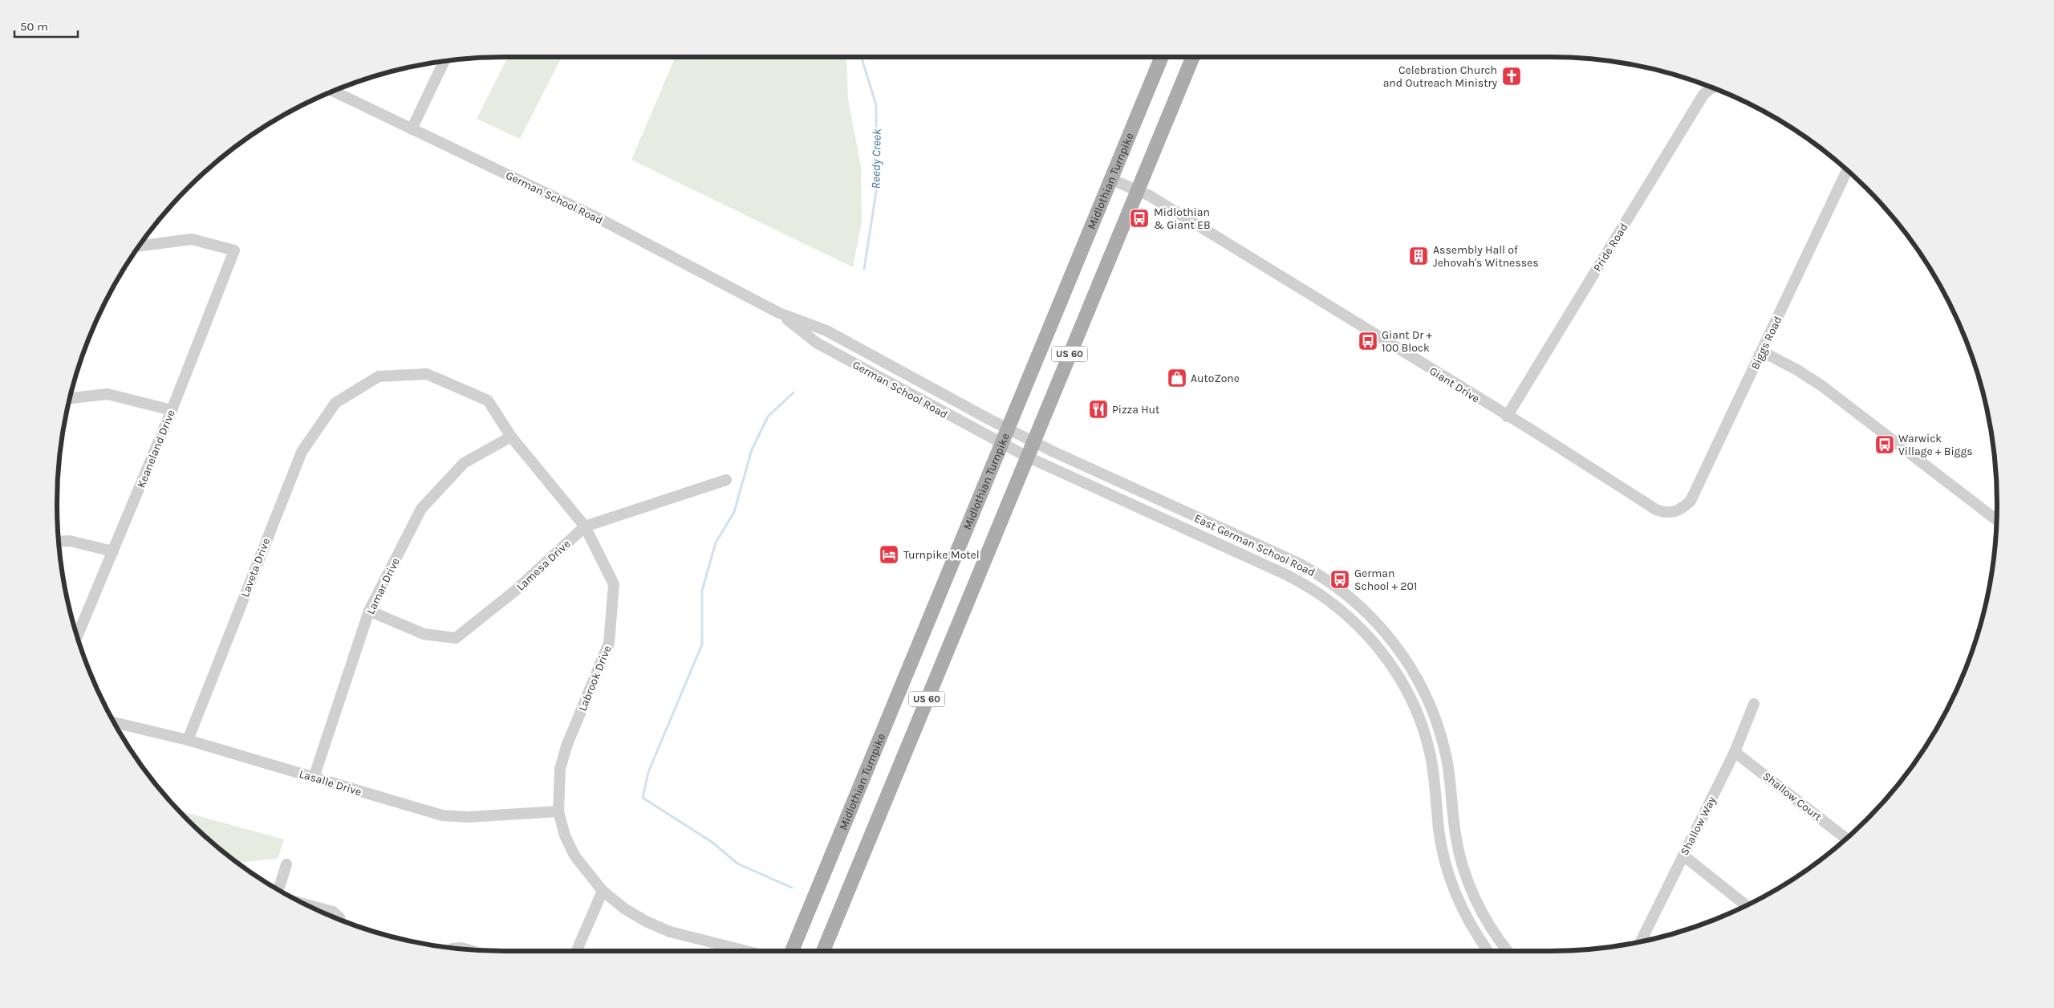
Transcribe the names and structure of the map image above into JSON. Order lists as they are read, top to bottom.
{
  "streets": {
    "main road": ["Midlothian Turnpike", "US 60"],
    "street": [
      "German School Road",
      "Pride Road",
      "Biggs Road",
      "Giant Drive",
      "Keaneland Drive",
      "East German School Road",
      "Lamesa Drive",
      "Laveta Drive",
      "Lamar Drive",
      "Labrook Drive",
      "Lasalle Drive",
      "Shallow Court",
      "Shallow Way"
    ]
  },
  "crossings": [
    ["Midlothian Turnpike", "German School Road"],
    ["Midlothian Turnpike", "Giant Drive"],
    ["German School Road", "US 60"],
    ["German School Road", "East German School Road"],
    ["Pride Road", "Giant Drive"],
    ["Biggs Road", "Giant Drive"],
    ["US 60", "Giant Drive"],
    ["US 60", "East German School Road"],
    ["Lamesa Drive", "Lamar Drive"],
    ["Lamesa Drive", "Labrook Drive"],
    ["Laveta Drive", "Labrook Drive"],
    ["Laveta Drive", "Lasalle Drive"],
    ["Lamar Drive", "Labrook Drive"],
    ["Lamar Drive", "Lasalle Drive"],
    ["Labrook Drive", "Lasalle Drive"],
    ["Shallow Court", "Shallow Way"]
  ],
  "water": ["Reedy Creek"],
  "places": {
    "church": ["Celebration Church and Outreach Ministry"],
    "bus stop": [
      "Midlothian & Giant EB",
      "Giant Dr + 100 Block",
      "Warwick Village + Biggs",
      "German School + 201"
    ],
    "building": ["Assembly Hall of Jehovah's Witnesses"],
    "shop": ["AutoZone"],
    "restaurant": ["Pizza Hut"],
    "hotel": ["Turnpike Motel"]
  },
  "scale_bar": "50 m"
}
